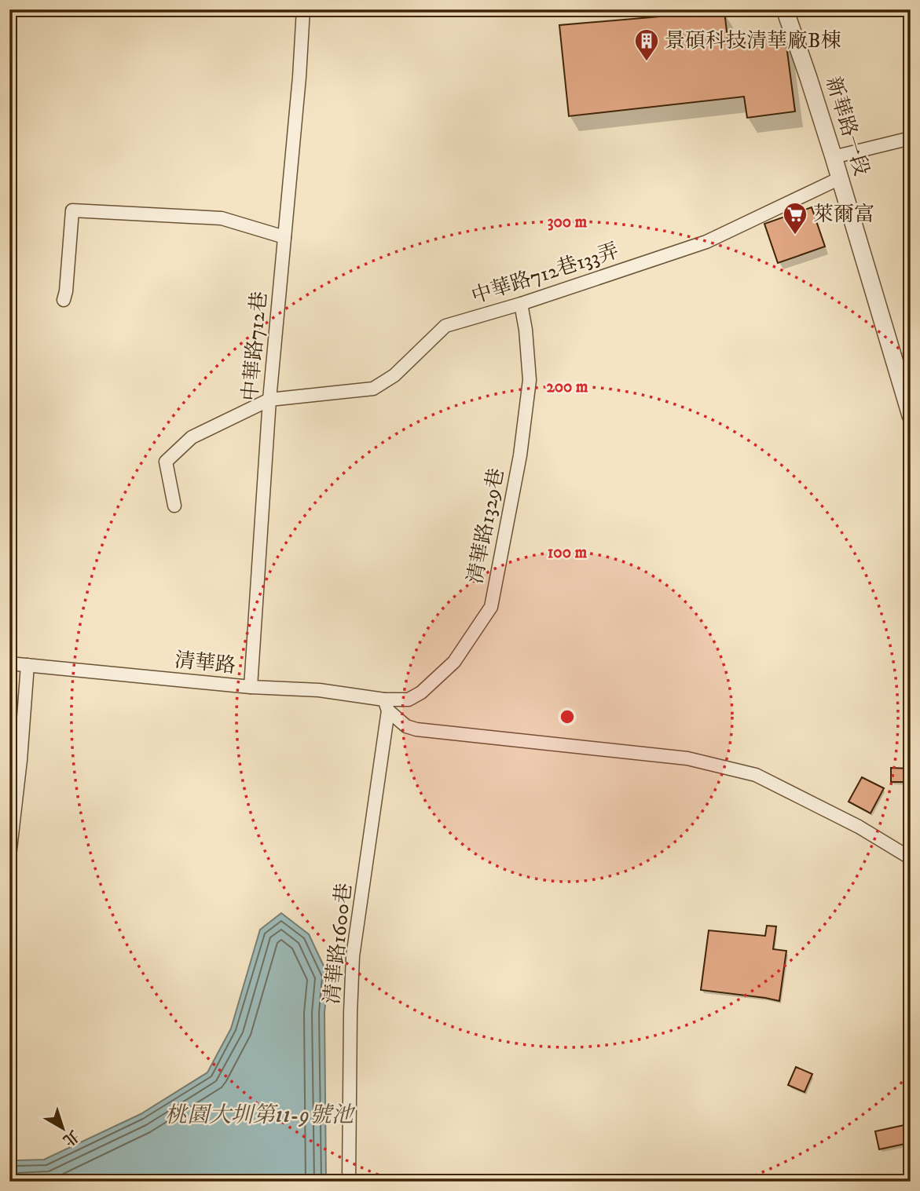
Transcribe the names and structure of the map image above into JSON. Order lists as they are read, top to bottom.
{
  "streets": {
    "street": [
      "新華路一段",
      "中華路712巷133弄",
      "中華路712巷",
      "清華路1329巷",
      "清華路",
      "清華路1600巷"
    ]
  },
  "crossings": [
    ["新華路一段", "中華路712巷133弄"],
    ["中華路712巷133弄", "中華路712巷"],
    ["中華路712巷133弄", "清華路1329巷"],
    ["中華路712巷", "清華路"],
    ["清華路1329巷", "清華路"],
    ["清華路1329巷", "清華路1600巷"],
    ["清華路", "清華路1600巷"]
  ],
  "water": ["桃園大圳第11-9號池"],
  "places": {
    "building": ["景碩科技清華廠B棟"],
    "supermarket": ["萊爾富"]
  },
  "north": "bottom right",
  "rings": ["300 m", "200 m", "100 m"]
}
